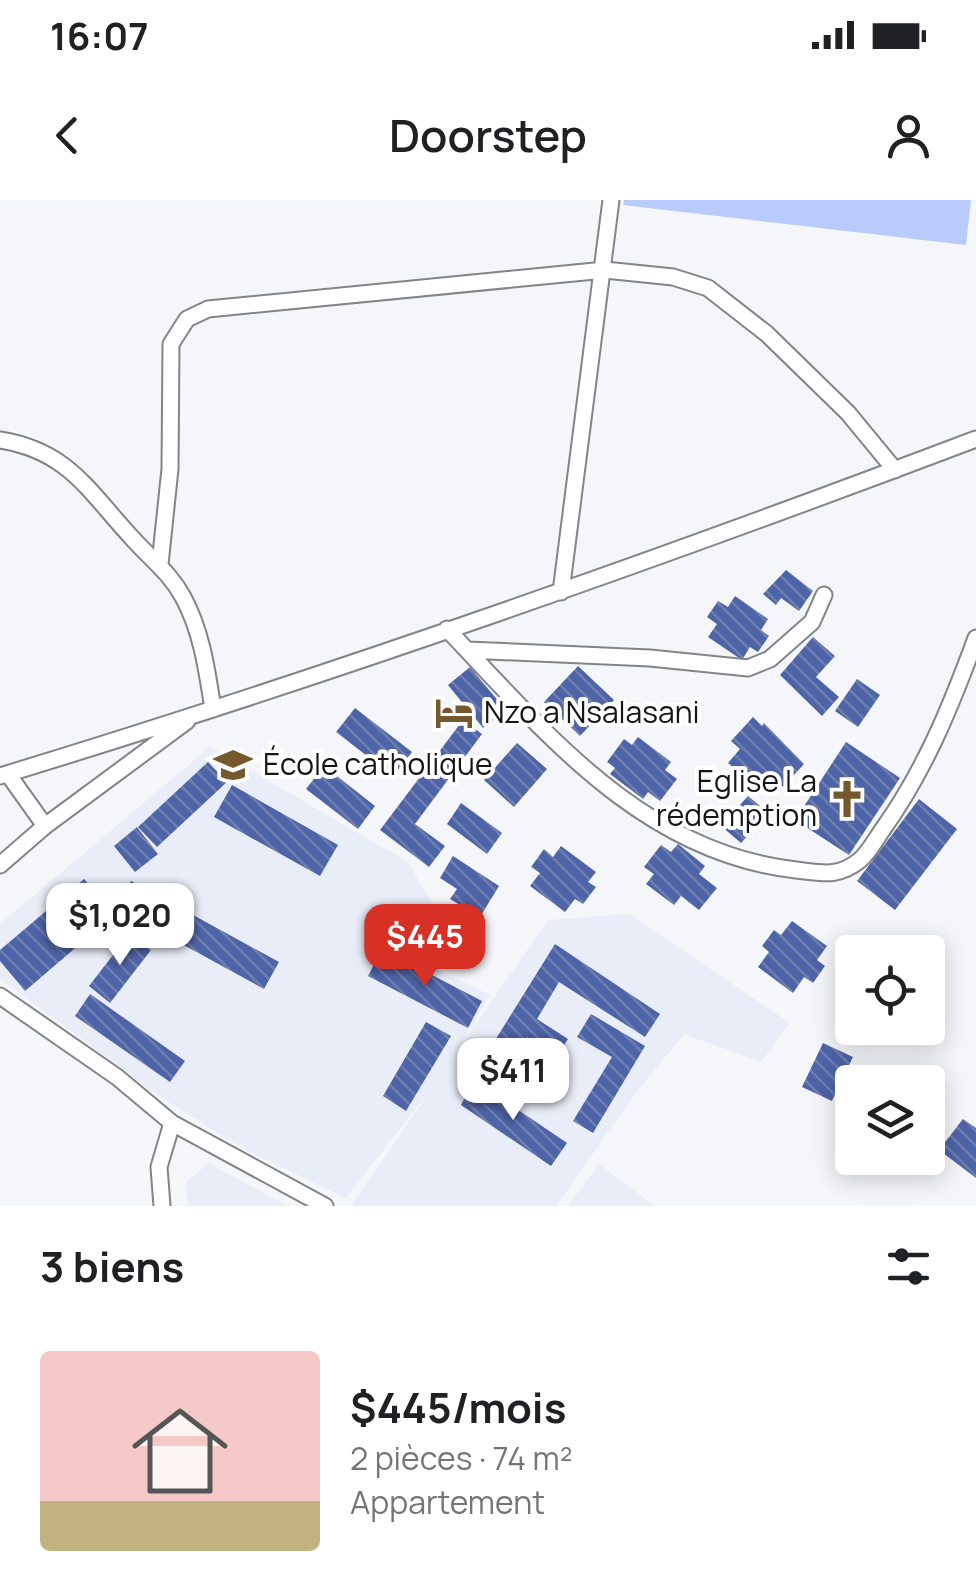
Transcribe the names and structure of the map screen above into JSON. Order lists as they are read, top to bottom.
{
  "places": {
    "hotel": ["Nzo a Nsalasani"],
    "school or university": ["École catholique"],
    "church": ["Eglise La rédemption"]
  },
  "page": {
    "status": "16:07",
    "header": "Doorstep",
    "price": ["$1,020", "$445", "$411"],
    "heading": "3 biens",
    "list": [
      {
        "name": "$445/mois",
        "note": "2 pièces · 74 m² · Appartement"
      }
    ]
  }
}
